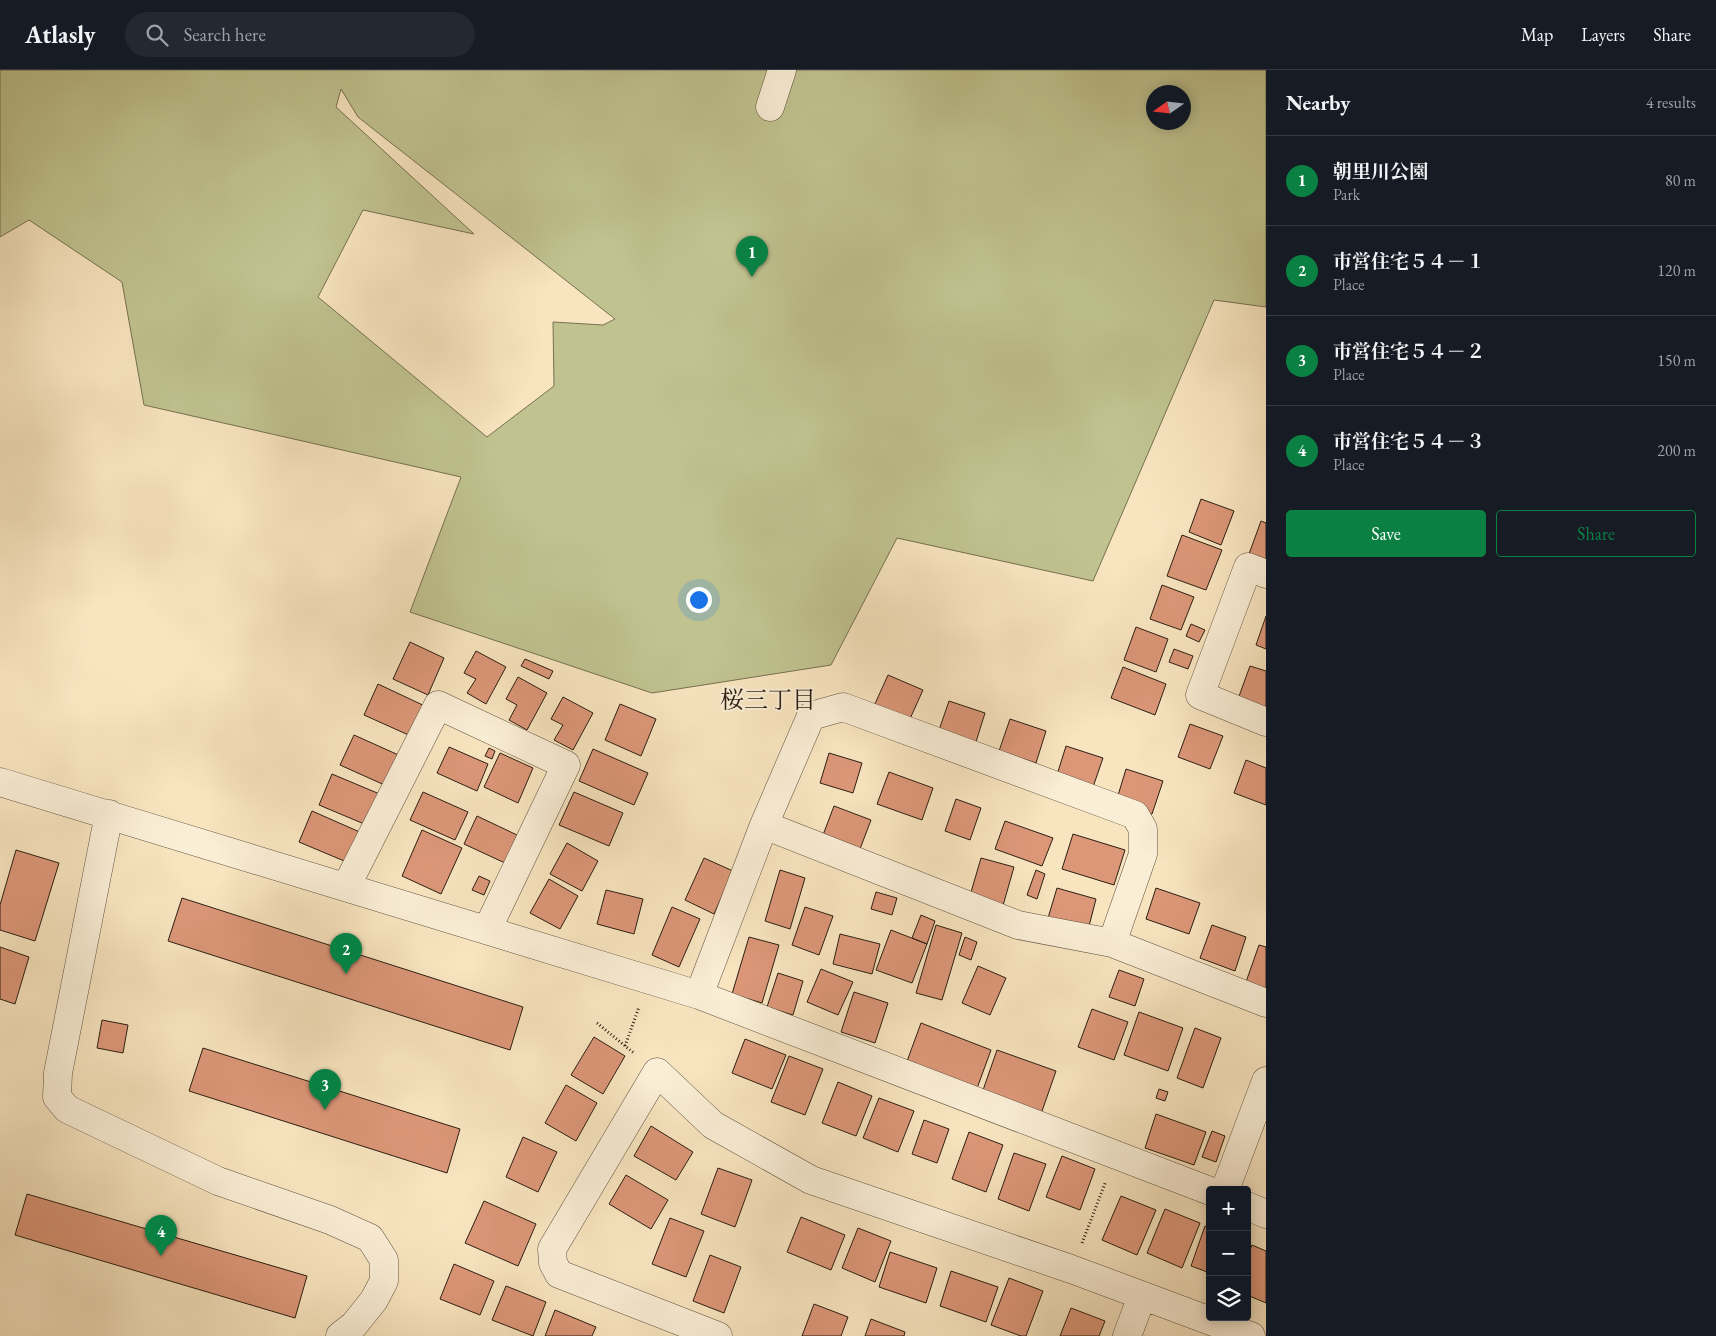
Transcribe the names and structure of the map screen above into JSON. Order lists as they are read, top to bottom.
{
  "districts": ["桜三丁目"],
  "north": "left",
  "page": {
    "header": "Atlasly",
    "search": "Search here",
    "nav": ["Map", "Layers", "Share"],
    "heading": ["Nearby", "4 results"],
    "list": [
      {
        "mark": "1",
        "name": "朝里川公園",
        "note": "Park",
        "value": "80 m"
      },
      {
        "mark": "2",
        "name": "市営住宅５４－１",
        "note": "Place",
        "value": "120 m"
      },
      {
        "mark": "3",
        "name": "市営住宅５４－２",
        "note": "Place",
        "value": "150 m"
      },
      {
        "mark": "4",
        "name": "市営住宅５４－３",
        "note": "Place",
        "value": "200 m"
      }
    ],
    "pins": [
      "1",
      "2",
      "3",
      "4"
    ],
    "buttons": ["Save", "Share"],
    "map_buttons": ["+", "−"]
  }
}
